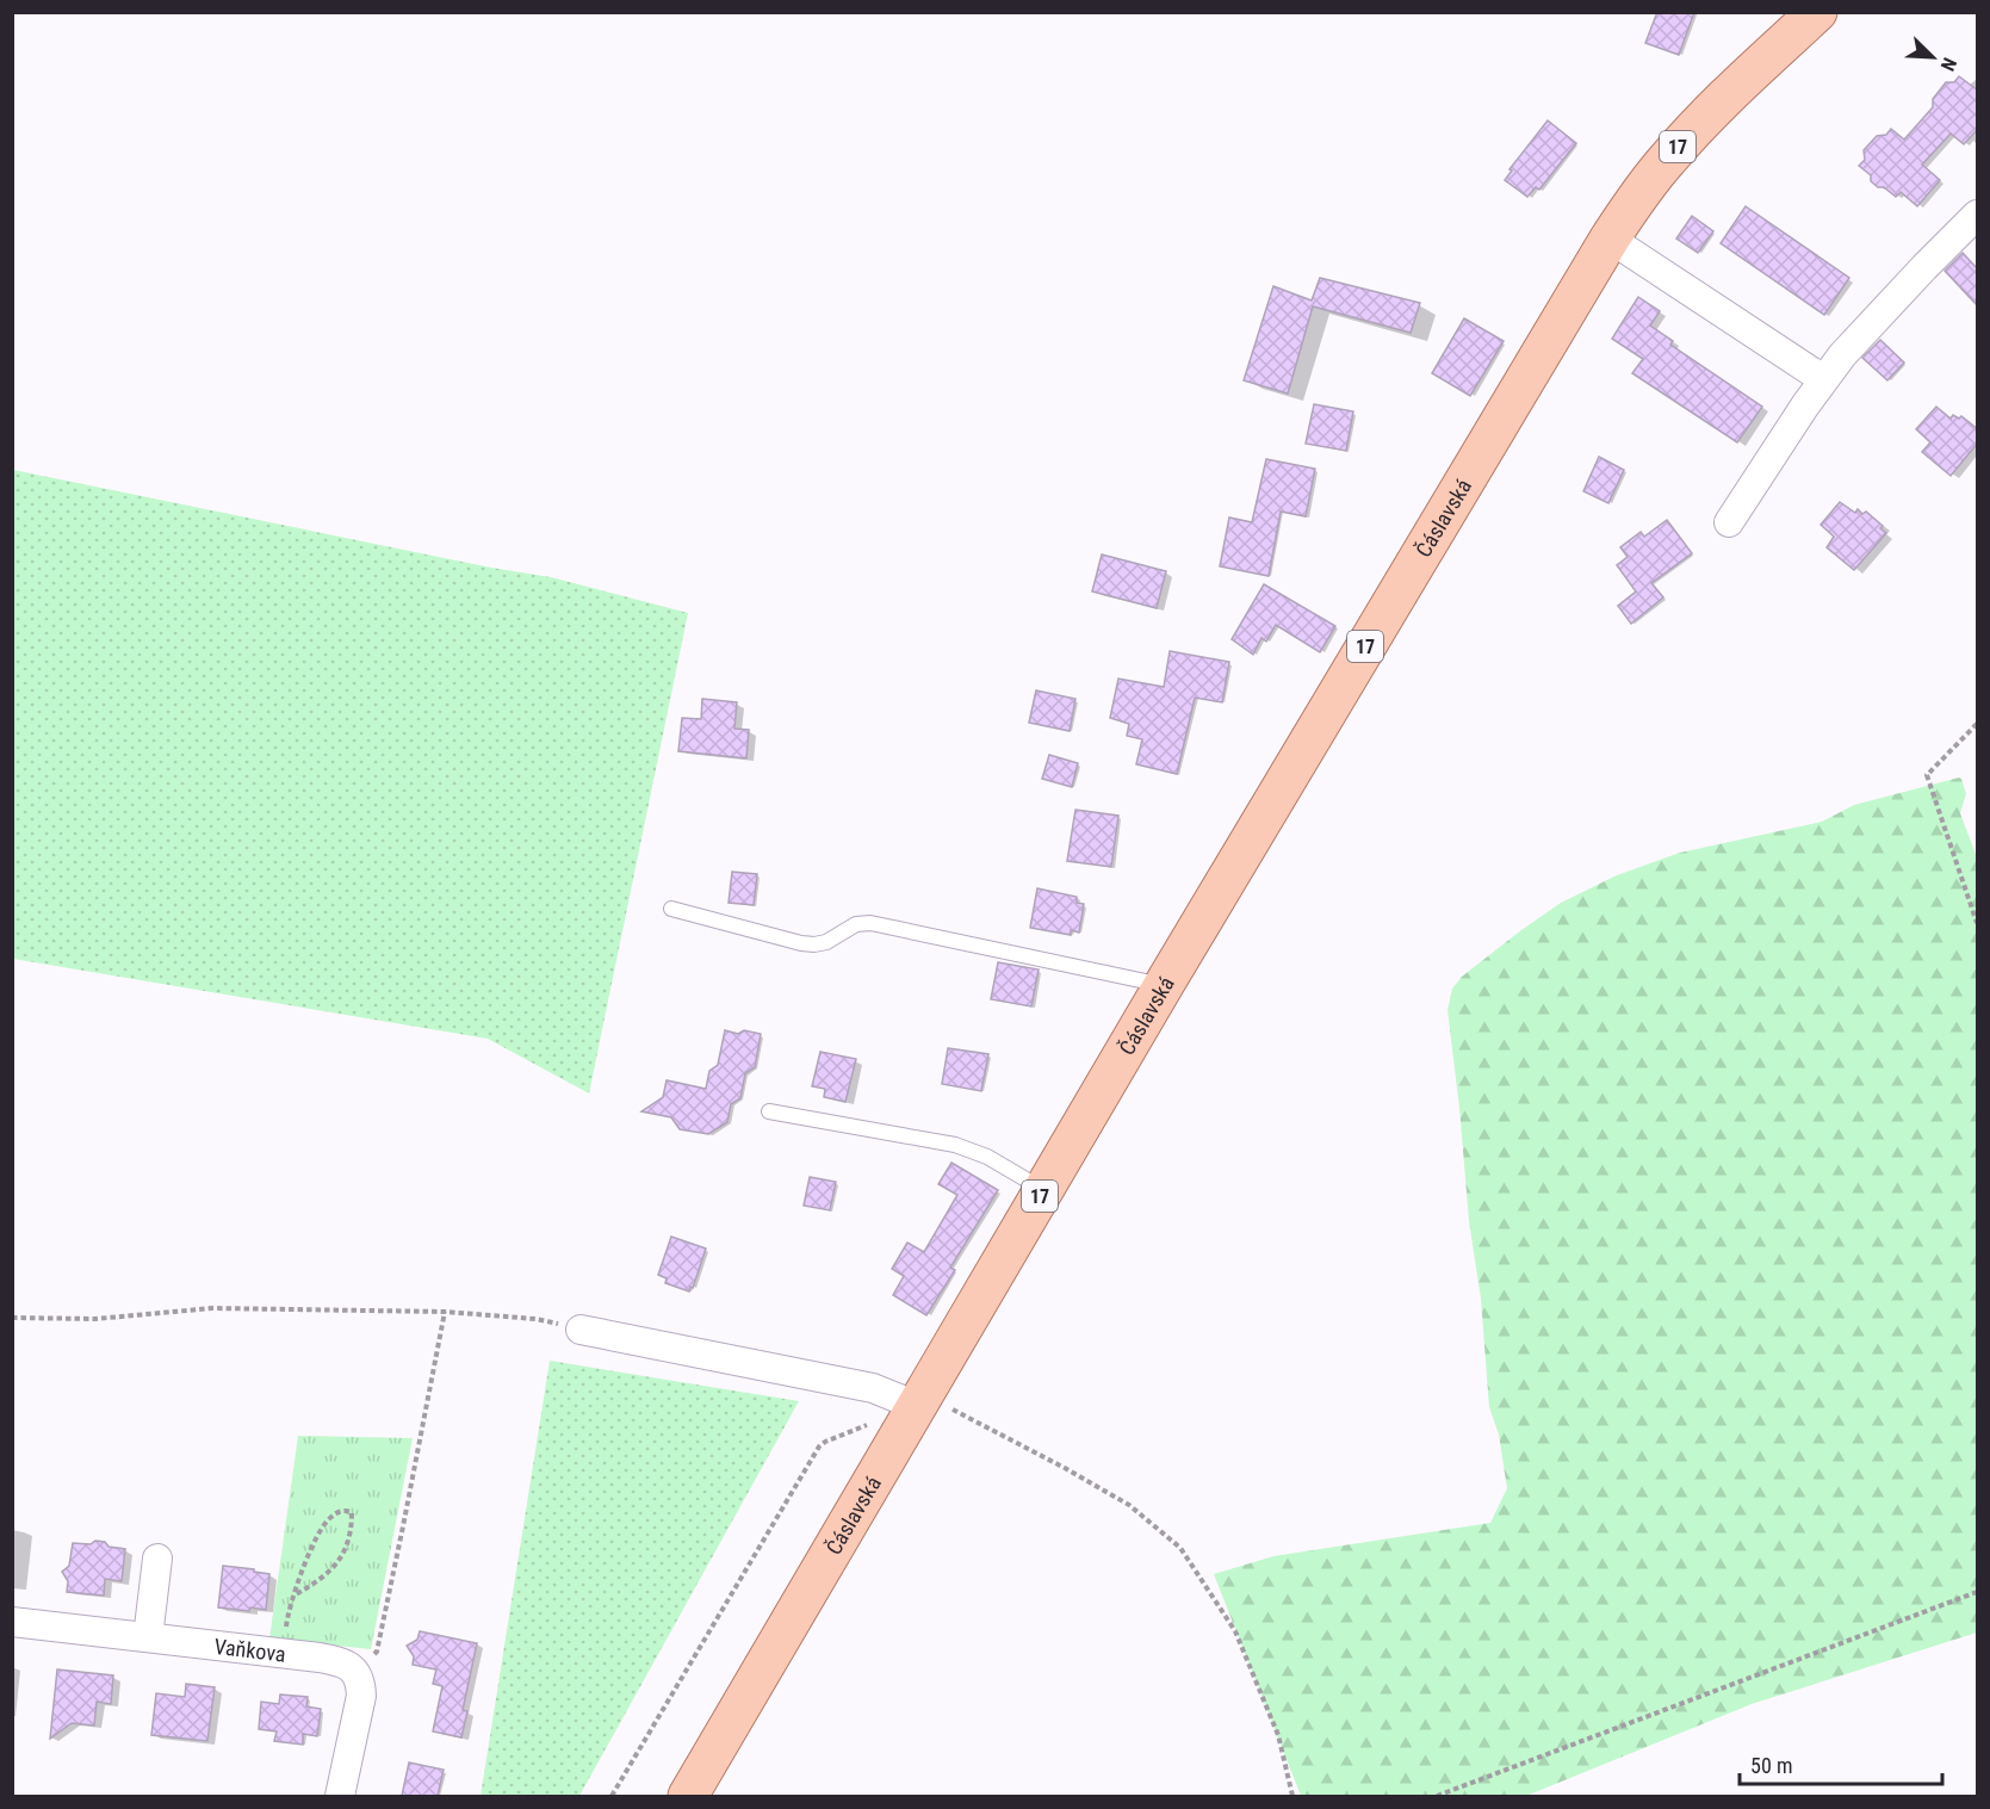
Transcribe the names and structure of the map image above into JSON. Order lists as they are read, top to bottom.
{
  "streets": {
    "main road": ["17", "Čáslavská"],
    "street": ["Vaňkova"]
  },
  "scale_bar": "50 m",
  "north": "bottom right"
}
